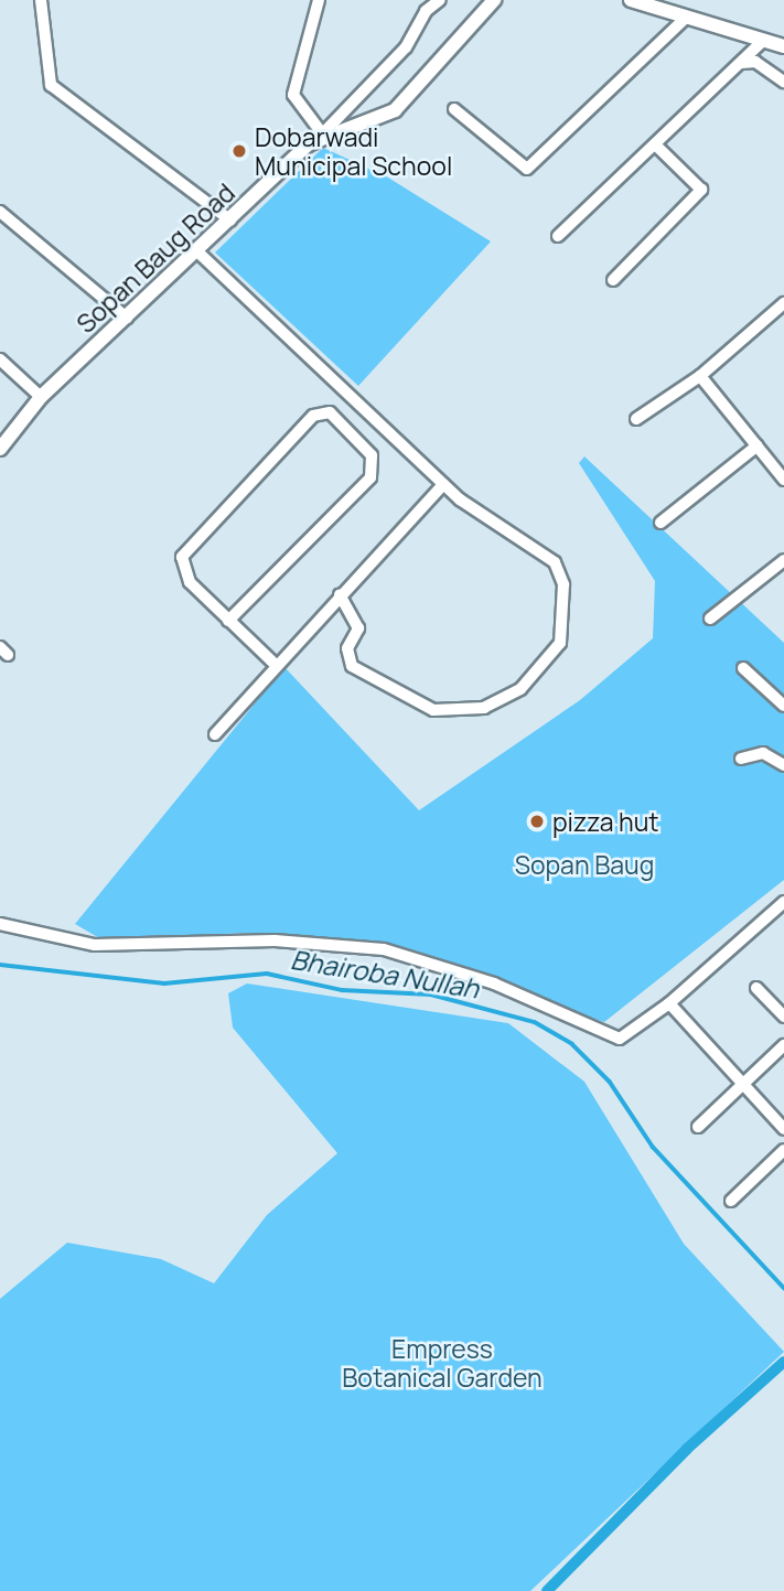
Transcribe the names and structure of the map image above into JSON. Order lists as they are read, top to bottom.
{
  "streets": {
    "street": ["Sopan Baug Road"]
  },
  "water": ["Bhairoba Nullah"],
  "parks": ["Sopan Baug", "Empress Botanical Garden"],
  "places": ["Dobarwadi Municipal School", "pizza hut"]
}
